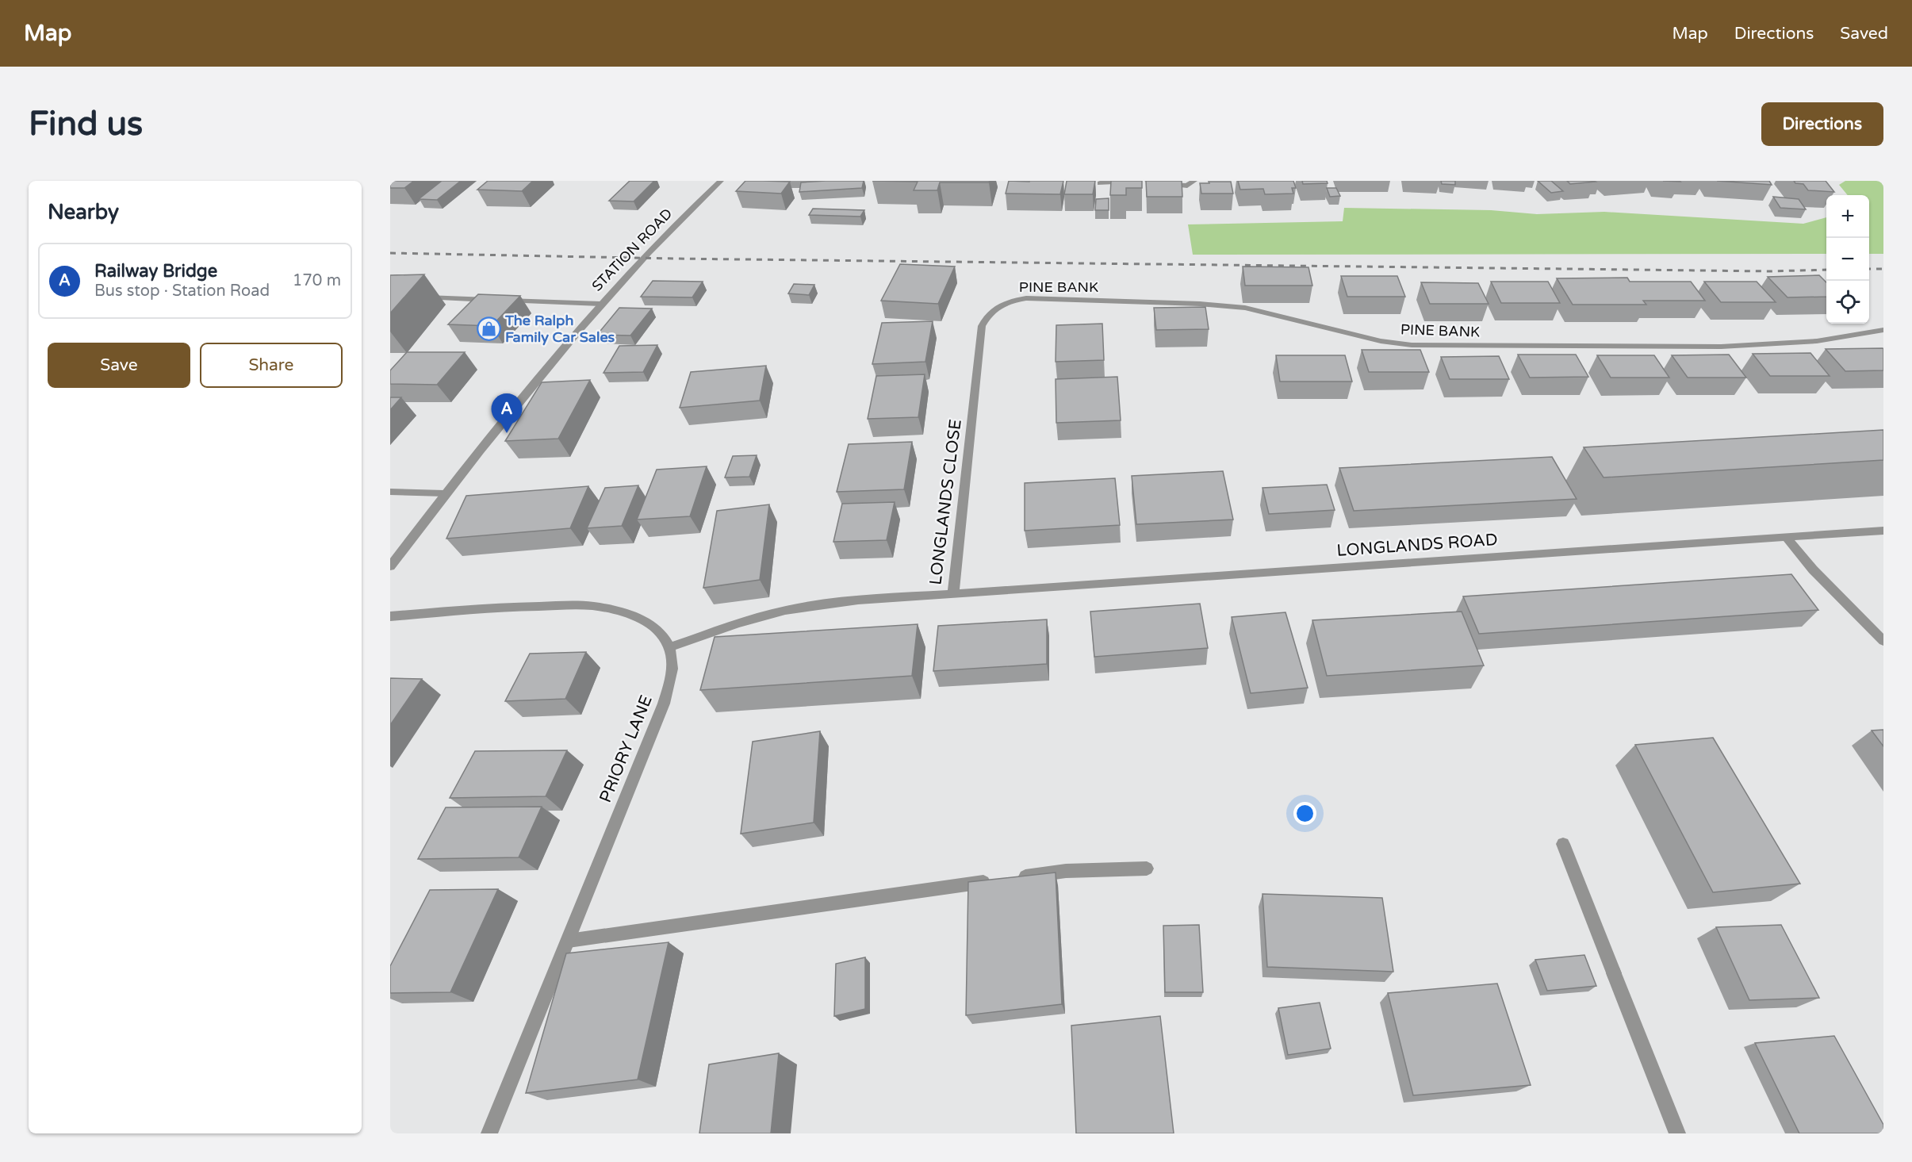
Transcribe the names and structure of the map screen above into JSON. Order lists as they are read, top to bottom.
{
  "streets": {
    "street": [
      "STATION ROAD",
      "PINE BANK",
      "LONGLANDS CLOSE",
      "LONGLANDS ROAD",
      "PRIORY LANE"
    ]
  },
  "crossings": [
    ["PINE BANK", "LONGLANDS CLOSE"],
    ["LONGLANDS CLOSE", "LONGLANDS ROAD"],
    ["LONGLANDS CLOSE", "PRIORY LANE"]
  ],
  "places": {
    "shop": ["The Ralph Family Car Sales"]
  },
  "page": {
    "header": "Map",
    "nav": ["Map", "Directions", "Saved"],
    "buttons": [
      "Directions",
      ["Save", "Share"]
    ],
    "title": "Find us",
    "heading": "Nearby",
    "map_buttons": ["+", "−"],
    "list": [
      {
        "mark": "A",
        "name": "Railway Bridge",
        "note": "Bus stop · Station Road",
        "value": "170 m"
      }
    ],
    "pins": "A"
  }
}
